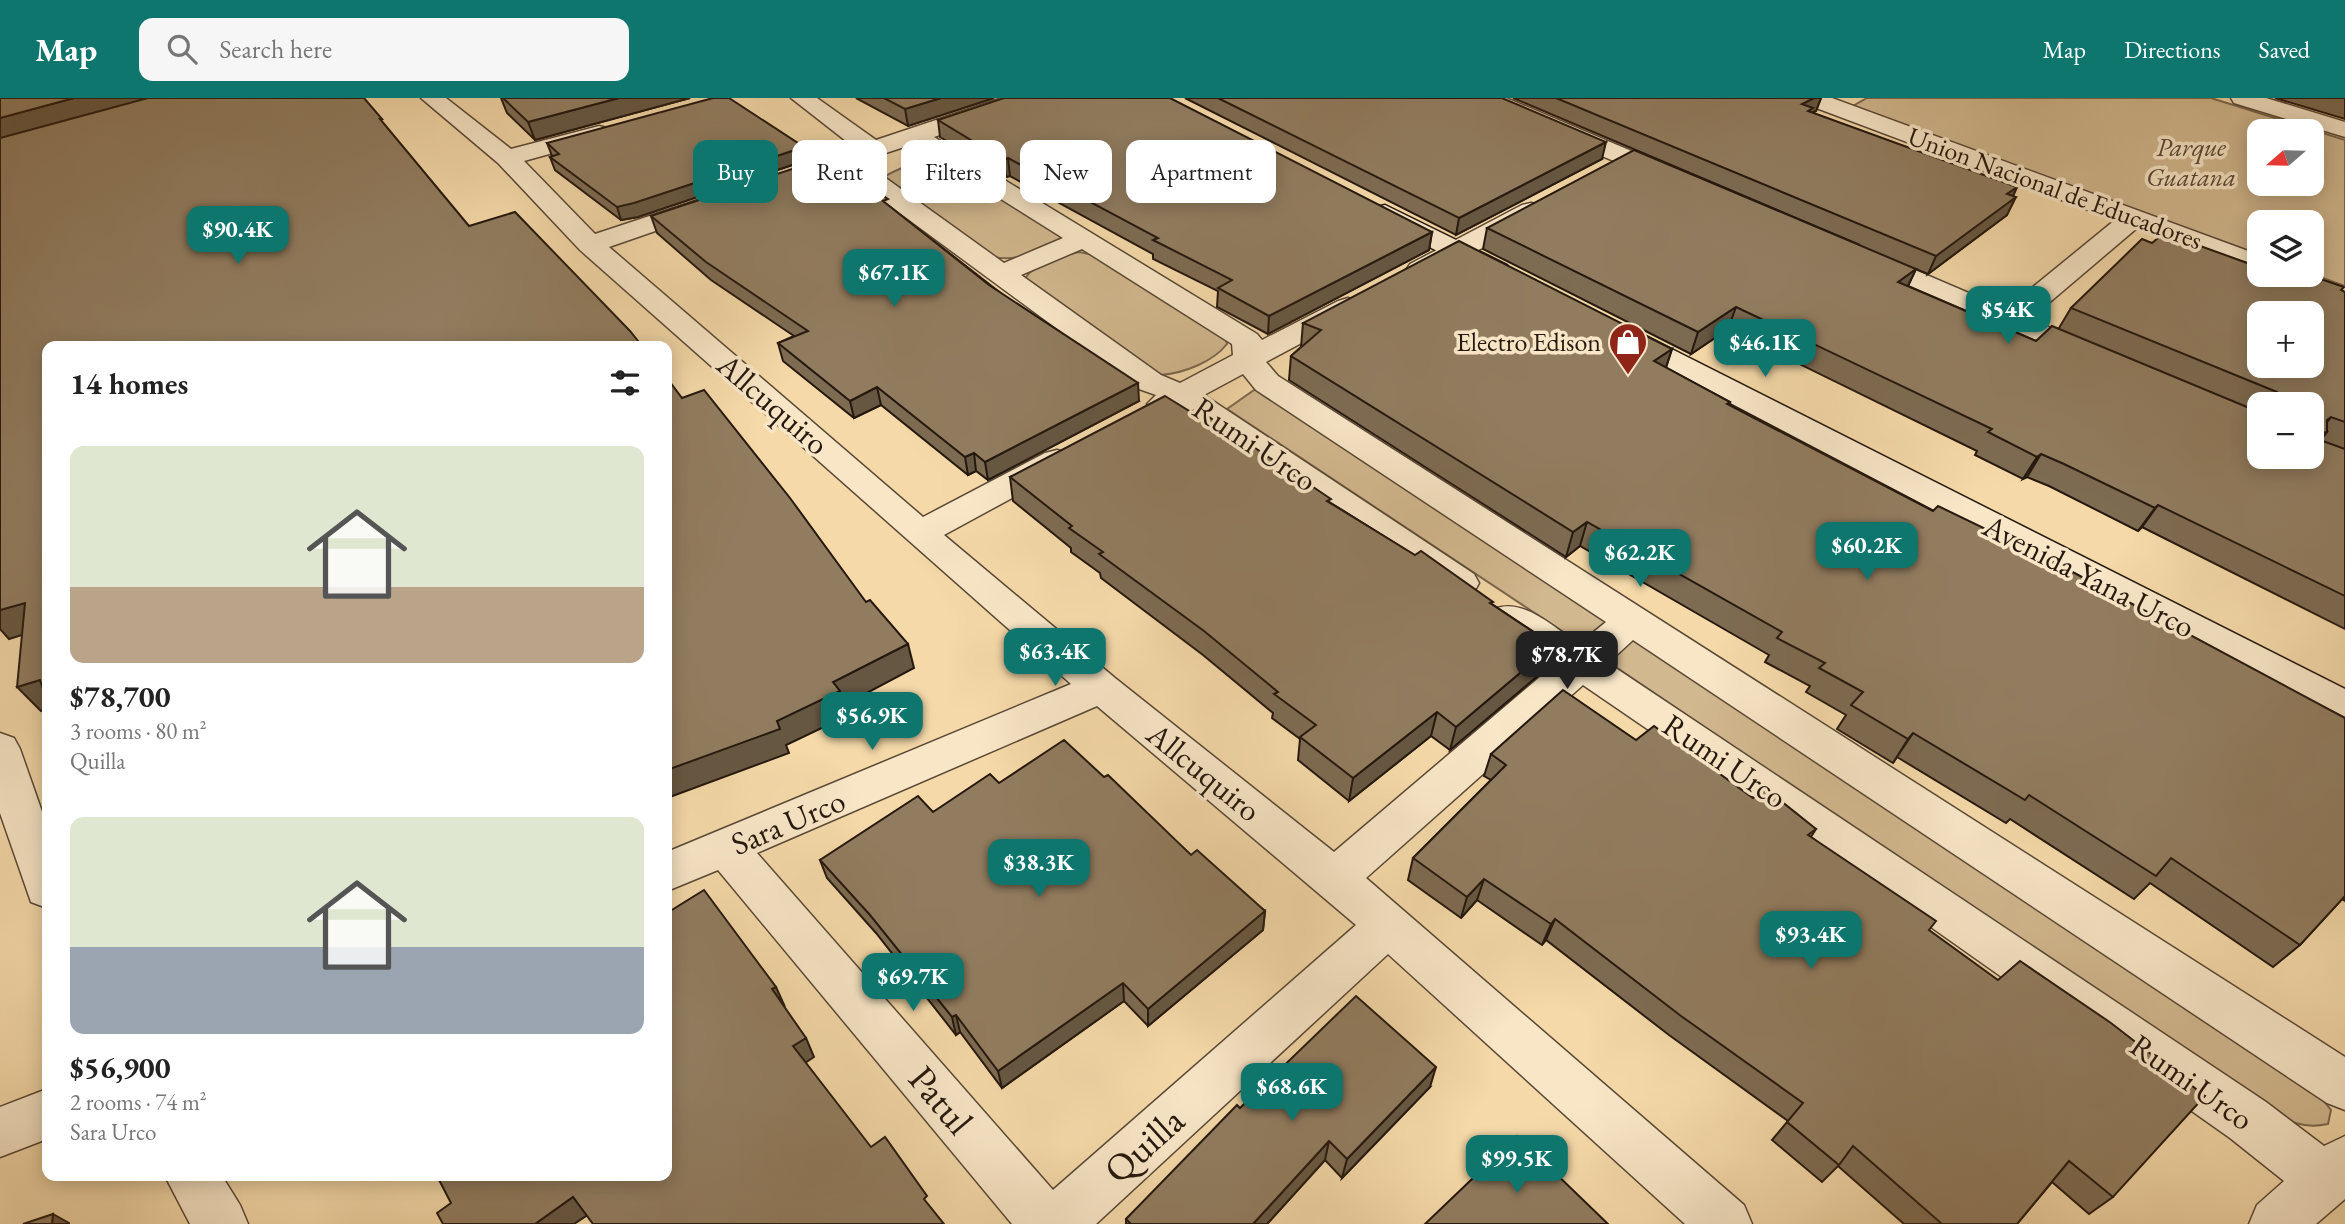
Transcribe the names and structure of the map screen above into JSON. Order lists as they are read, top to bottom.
{
  "streets": {
    "street": [
      "Union Nacional de Educadores",
      "Allcuquiro",
      "Rumi Urco",
      "Avenida Yana Urco",
      "Sara Urco",
      "Patul",
      "Quilla"
    ]
  },
  "crossings": [
    ["Allcuquiro", "Sara Urco"],
    ["Allcuquiro", "Quilla"],
    ["Sara Urco", "Patul"]
  ],
  "parks": ["Parque Guatana"],
  "places": {
    "shop": ["Electro Edison"]
  },
  "north": "left",
  "page": {
    "header": "Map",
    "search": "Search here",
    "nav": ["Map", "Directions", "Saved"],
    "map_buttons": ["+", "−"],
    "chip": [
      "Buy",
      "Rent",
      "Filters",
      "New",
      "Apartment"
    ],
    "price": [
      "$90.4K",
      "$67.1K",
      "$54K",
      "$46.1K",
      "$60.2K",
      "$62.2K",
      "$63.4K",
      "$78.7K",
      "$56.9K",
      "$38.3K",
      "$93.4K",
      "$69.7K",
      "$68.6K",
      "$99.5K"
    ],
    "heading": "14 homes",
    "list": [
      {
        "name": "$78,700",
        "note": "3 rooms · 80 m² · Quilla"
      },
      {
        "name": "$56,900",
        "note": "2 rooms · 74 m² · Sara Urco"
      }
    ]
  }
}
